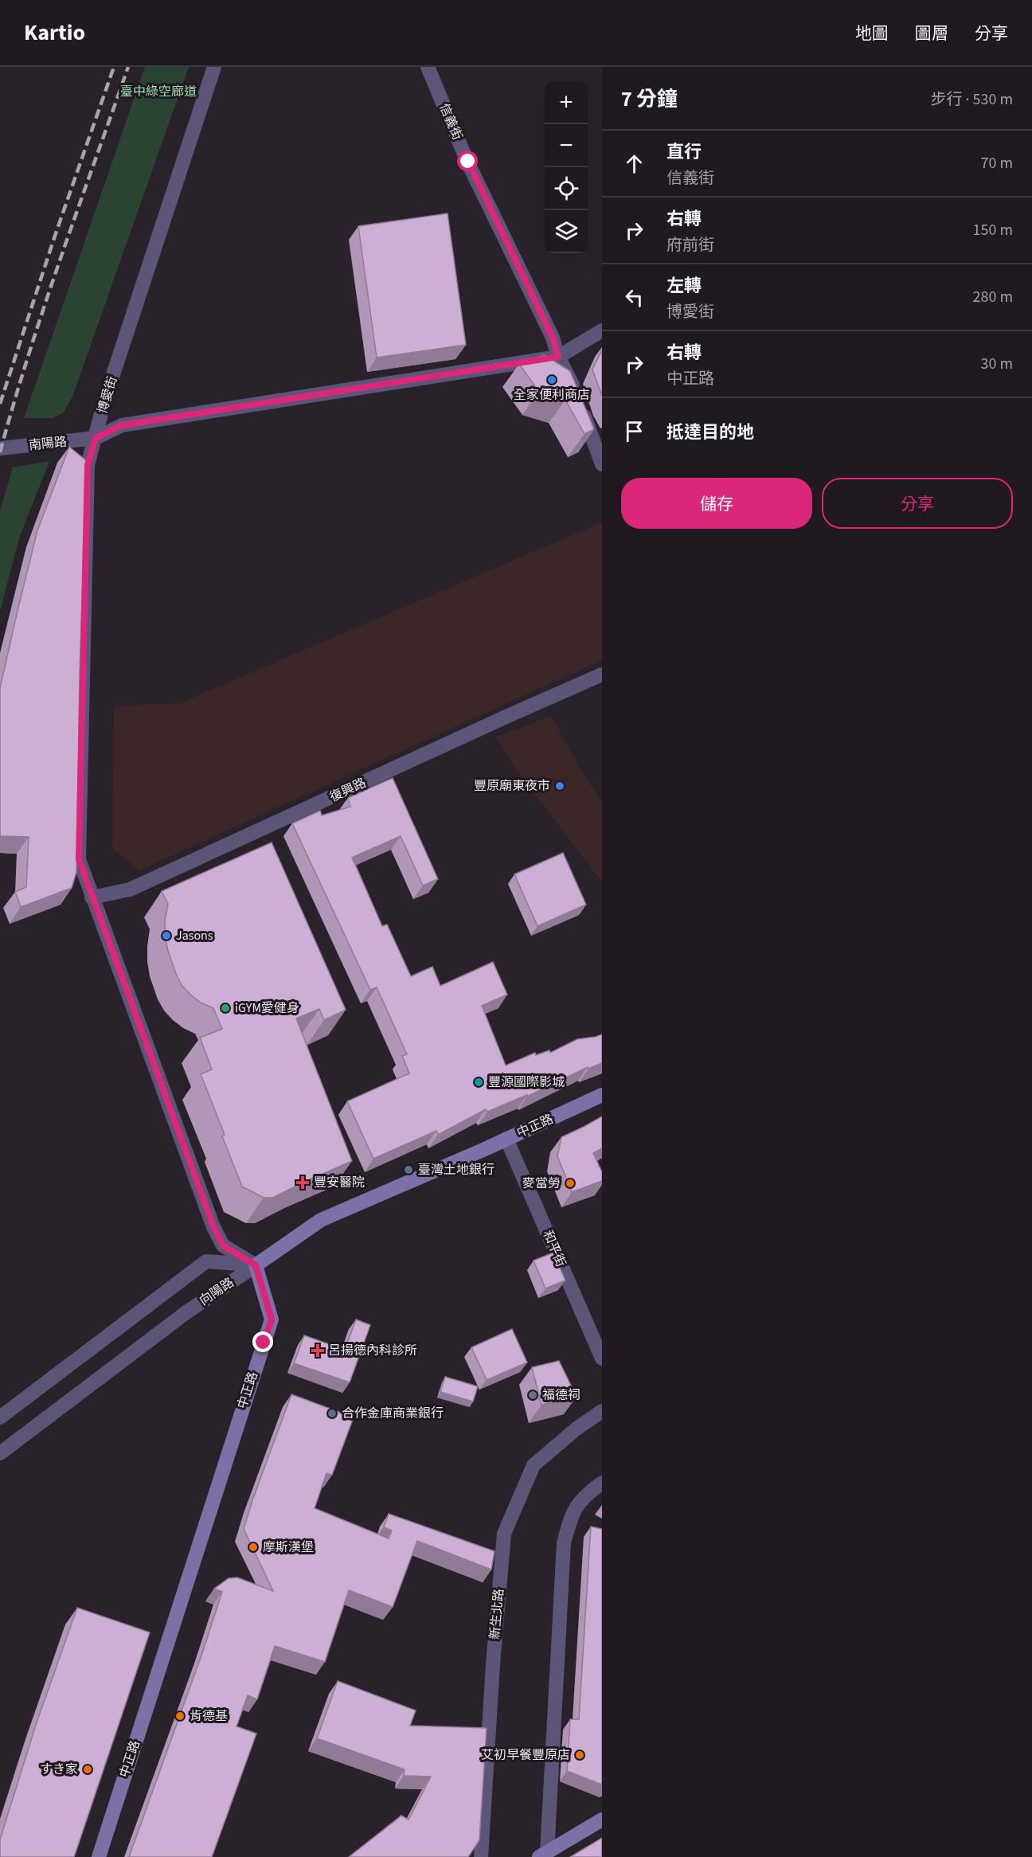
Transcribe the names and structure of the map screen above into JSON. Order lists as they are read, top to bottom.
{
  "streets": {
    "street": [
      "信義街",
      "博愛街",
      "南陽路",
      "復興路",
      "中正路",
      "和平街",
      "向陽路",
      "新生北路"
    ]
  },
  "crossings": [
    ["信義街", "南陽路"],
    ["博愛街", "南陽路"],
    ["博愛街", "復興路"],
    ["博愛街", "中正路"],
    ["博愛街", "向陽路"],
    ["中正路", "和平街"],
    ["中正路", "向陽路"]
  ],
  "parks": ["臺中綠空廊道"],
  "places": {
    "other": [
      "全家便利商店",
      "豐原廟東夜市",
      "Jasons",
      "iGYM愛健身",
      "豐源國際影城",
      "臺灣土地銀行",
      "麥當勞",
      "福德祠",
      "合作金庫商業銀行",
      "摩斯漢堡",
      "肯德基",
      "艾初早餐豐原店",
      "すき家"
    ],
    "health": ["豐安醫院", "呂揚德內科診所"]
  },
  "page": {
    "header": "Kartio",
    "nav": ["地圖", "圖層", "分享"],
    "heading": ["7 分鐘", "步行 · 530 m"],
    "map_buttons": ["+", "−"],
    "list": [
      ["直行", "信義街", "70 m"],
      ["右轉", "府前街", "150 m"],
      ["左轉", "博愛街", "280 m"],
      ["右轉", "中正路", "30 m"],
      "抵達目的地"
    ],
    "buttons": ["儲存", "分享"]
  }
}
